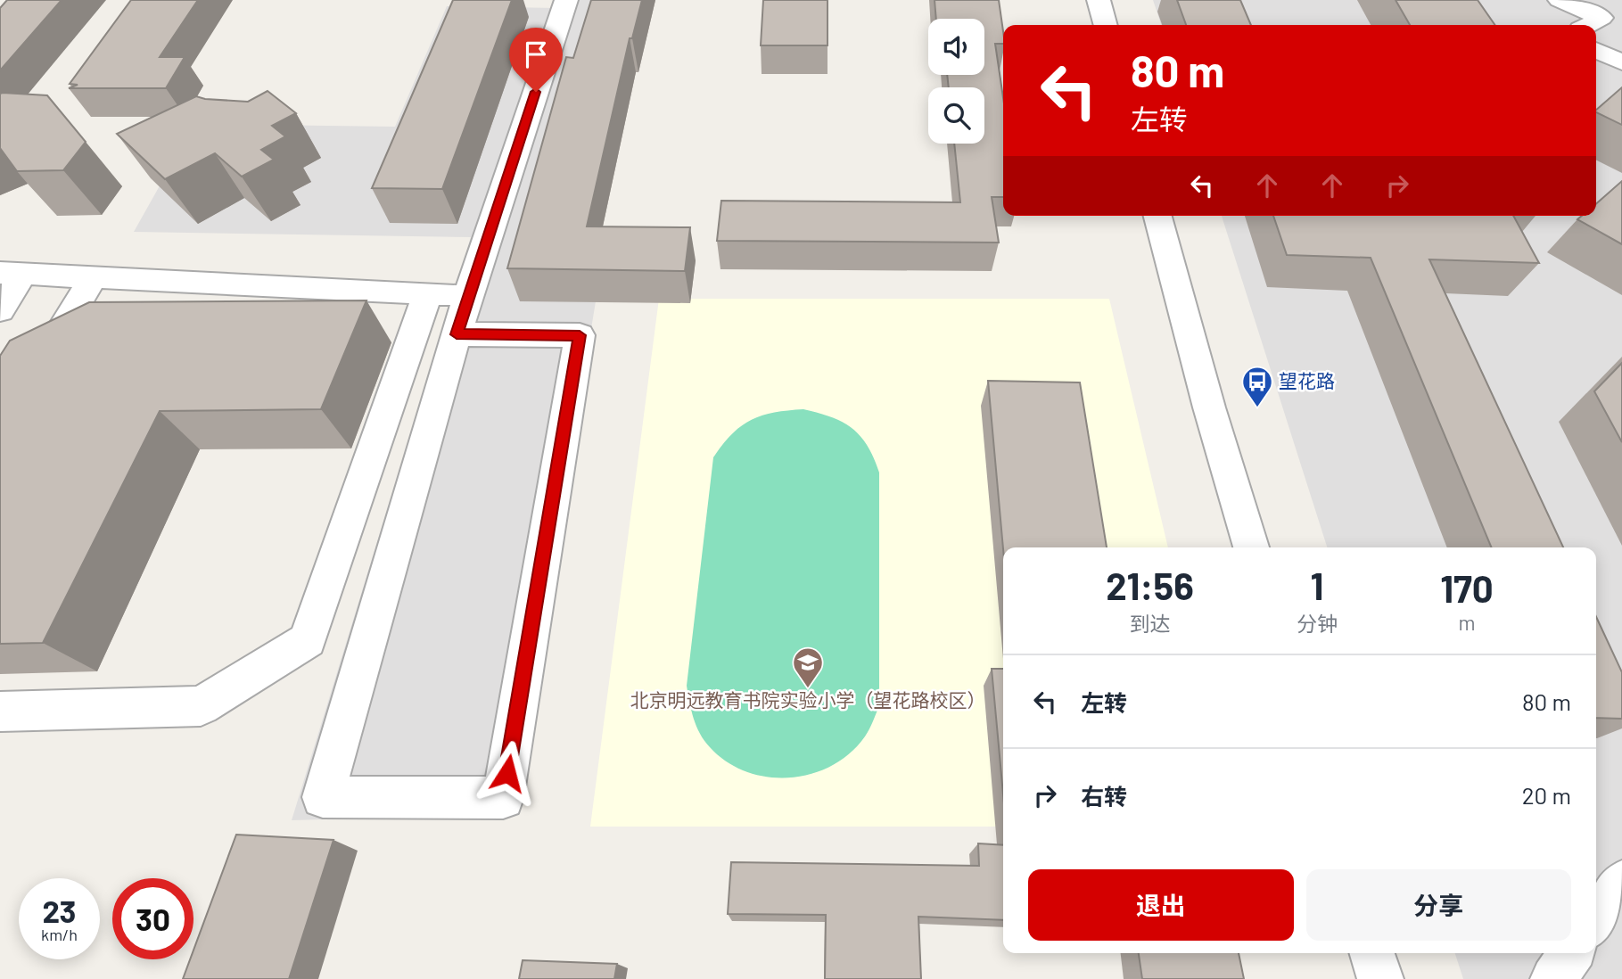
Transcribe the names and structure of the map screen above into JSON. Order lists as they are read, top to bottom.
{
  "places": {
    "bus stop": ["望花路"],
    "school or university": ["北京明远教育书院实验小学（望花路校区）"]
  },
  "page": {
    "turn": ["80 m", "左转"],
    "eta": [
      "21:56",
      "到达",
      "1",
      "分钟",
      "170",
      "m"
    ],
    "list": [
      {
        "name": "左转",
        "value": "80 m"
      },
      {
        "name": "右转",
        "value": "20 m"
      }
    ],
    "buttons": ["退出", "分享"],
    "speed": "23 km/h",
    "limit": "30"
  }
}
